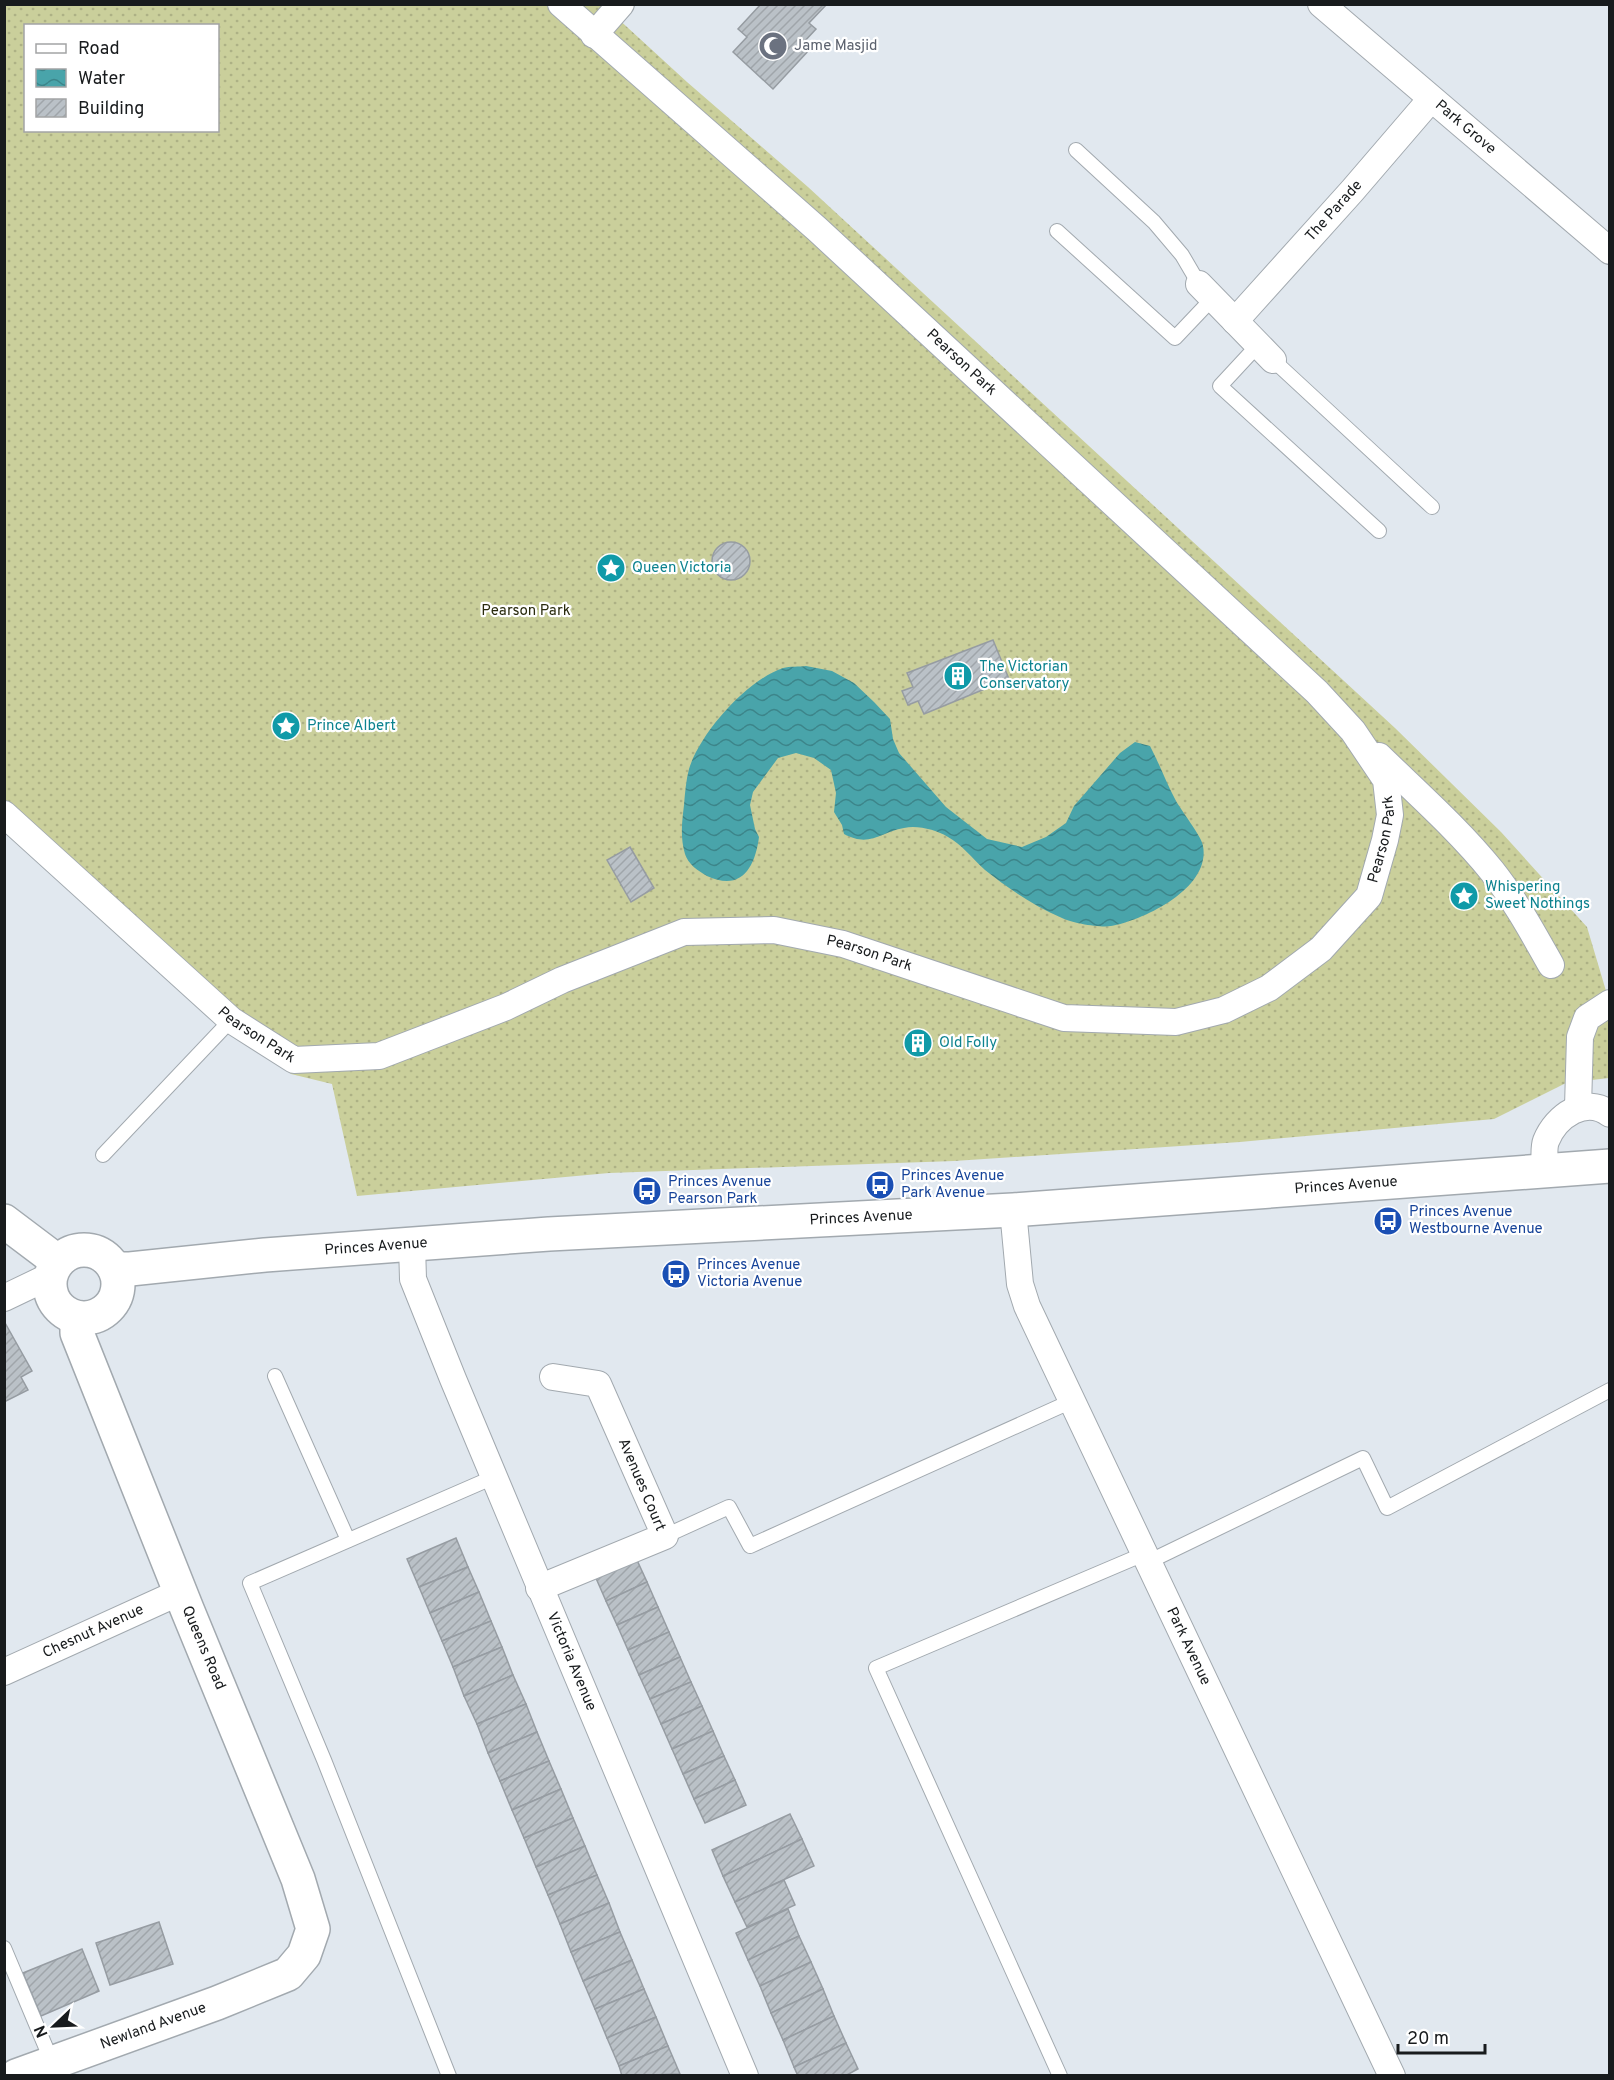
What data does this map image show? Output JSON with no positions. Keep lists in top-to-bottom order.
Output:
{
  "streets": {
    "street": [
      "Park Grove",
      "The Parade",
      "Pearson Park",
      "Princes Avenue",
      "Avenues Court",
      "Chesnut Avenue",
      "Park Avenue",
      "Queens Road",
      "Victoria Avenue",
      "Newland Avenue"
    ]
  },
  "crossings": [
    ["Park Grove", "The Parade"],
    ["Princes Avenue", "Park Avenue"],
    ["Princes Avenue", "Queens Road"],
    ["Princes Avenue", "Victoria Avenue"],
    ["Avenues Court", "Victoria Avenue"],
    ["Chesnut Avenue", "Queens Road"],
    ["Queens Road", "Newland Avenue"]
  ],
  "parks": ["Pearson Park"],
  "places": {
    "mosque": ["Jame Masjid"],
    "place": ["Queen Victoria", "Prince Albert", "Whispering Sweet Nothings"],
    "building": ["The Victorian Conservatory", "Old Folly"],
    "bus stop": [
      "Princes Avenue Park Avenue",
      "Princes Avenue Pearson Park",
      "Princes Avenue Westbourne Avenue",
      "Princes Avenue Victoria Avenue"
    ]
  },
  "legend": ["Road", "Water", "Building"],
  "scale_bar": "20 m",
  "north": "bottom left"
}
